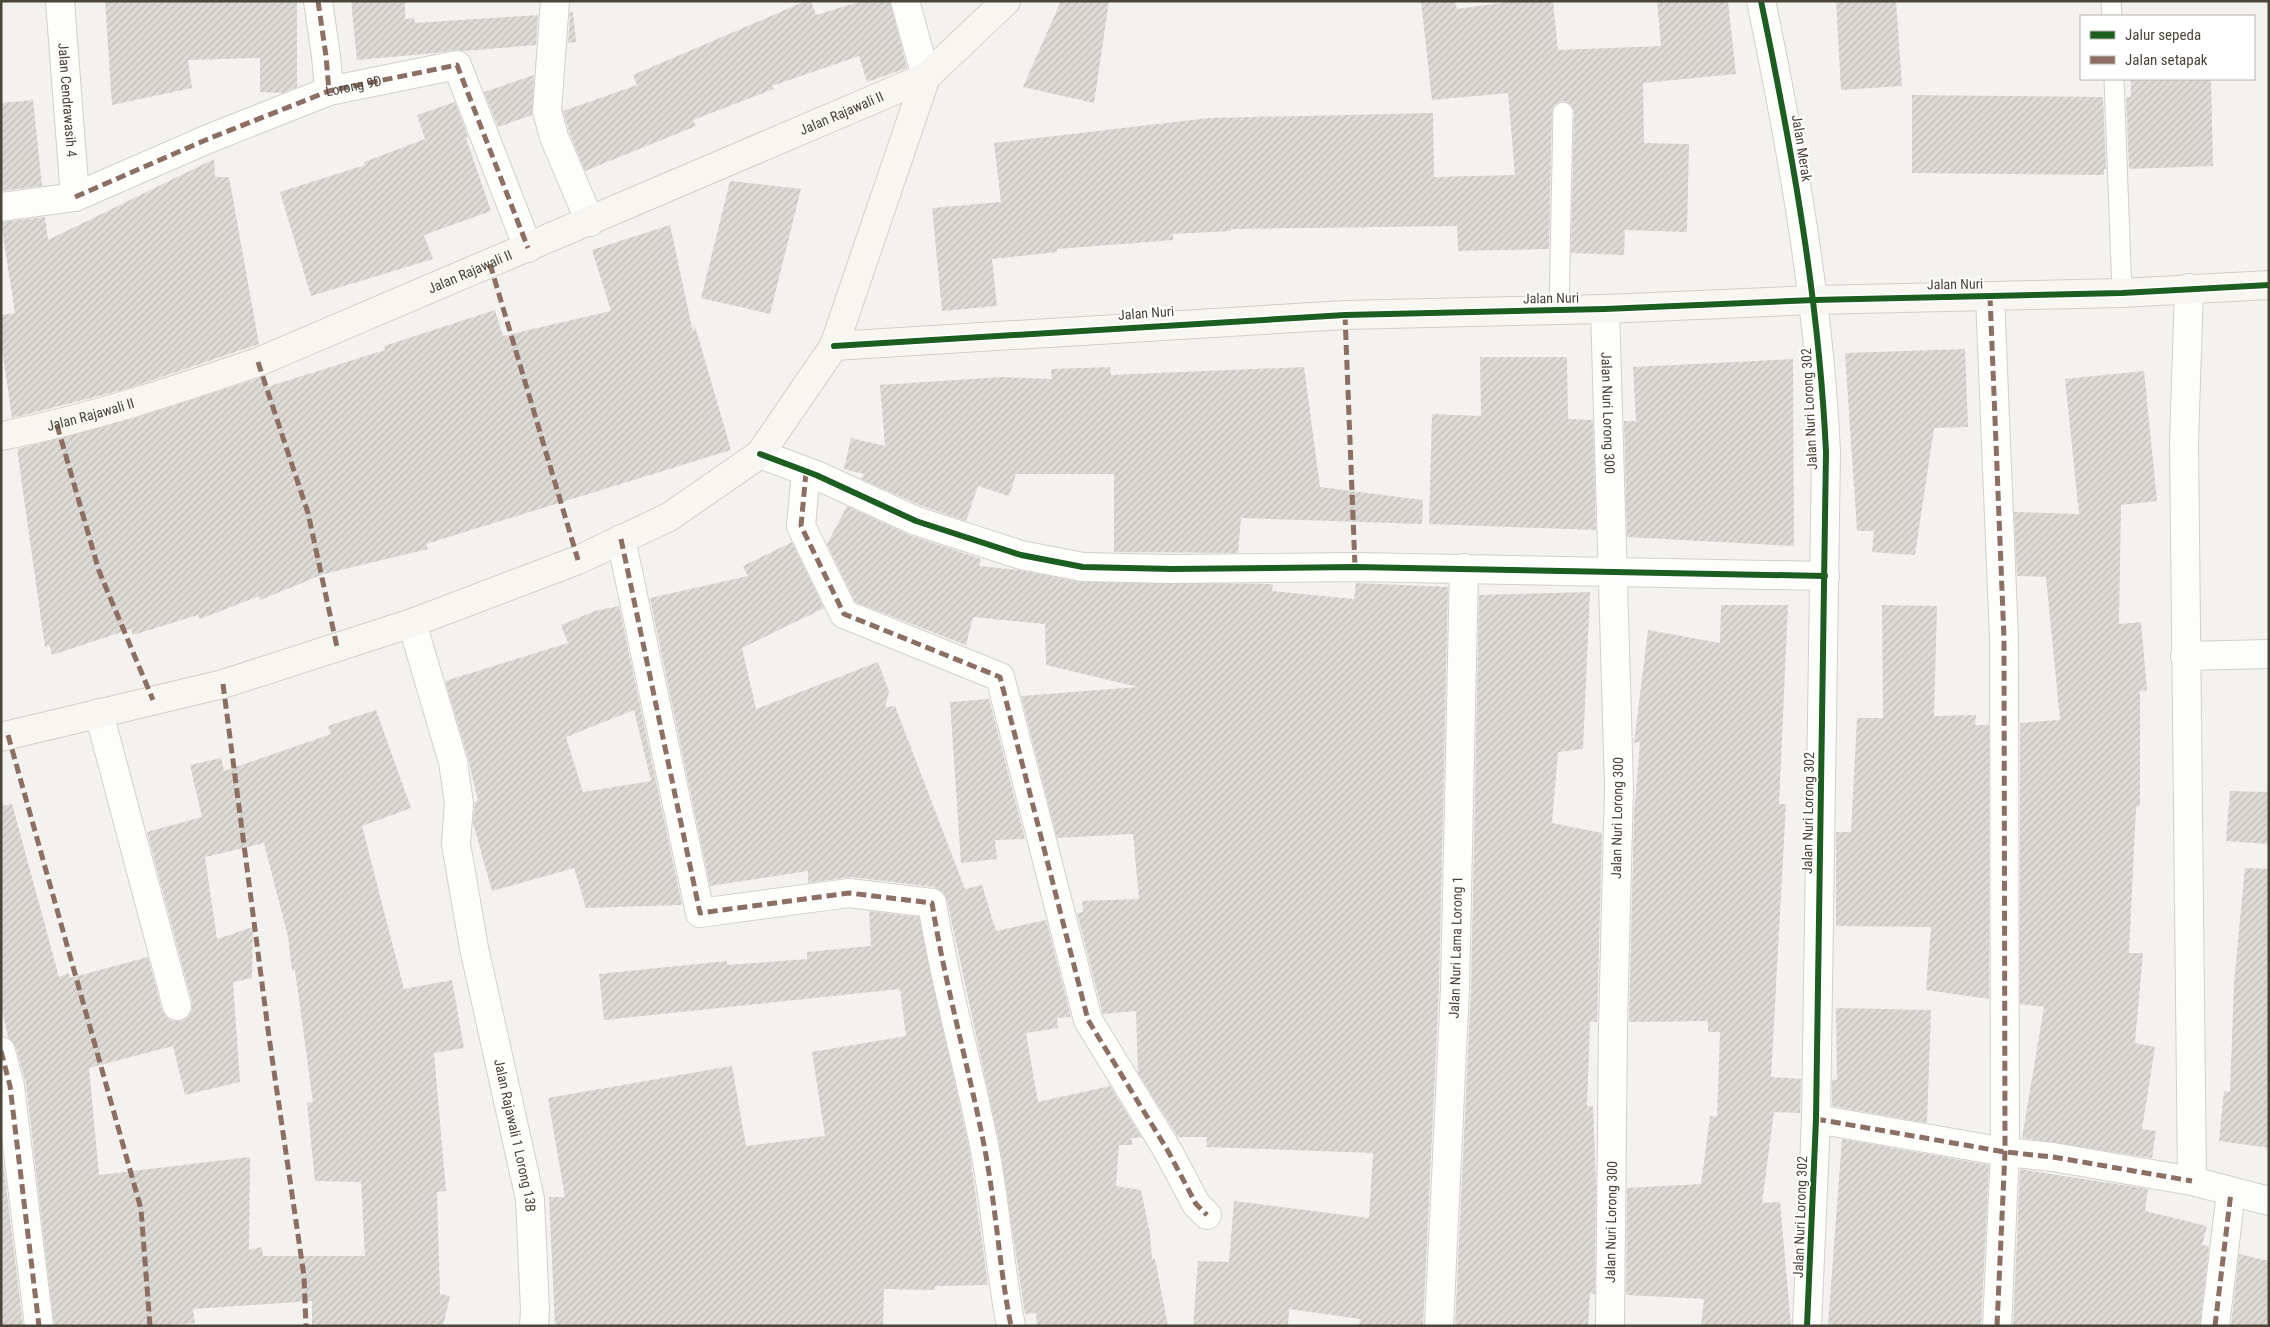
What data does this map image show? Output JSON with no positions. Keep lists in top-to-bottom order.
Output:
{
  "streets": {
    "main road": ["Jalan Rajawali II", "Jalan Nuri"],
    "street": [
      "Lorong 9D",
      "Jalan Cendrawasih 4",
      "Jalan Merak",
      "Jalan Nuri Lorong 302",
      "Jalan Nuri Lorong 300",
      "Jalan Nuri Lama Lorong 1",
      "Jalan Rajawali 1 Lorong 13B"
    ]
  },
  "crossings": [
    ["Lorong 9D", "Jalan Cendrawasih 4"],
    ["Lorong 9D", "Jalan Rajawali II"],
    ["Jalan Merak", "Jalan Nuri"],
    ["Jalan Merak", "Jalan Nuri Lorong 302"],
    ["Jalan Nuri", "Jalan Nuri Lorong 302"],
    ["Jalan Nuri", "Jalan Nuri Lorong 300"]
  ],
  "legend": ["Jalur sepeda", "Jalan setapak"]
}
